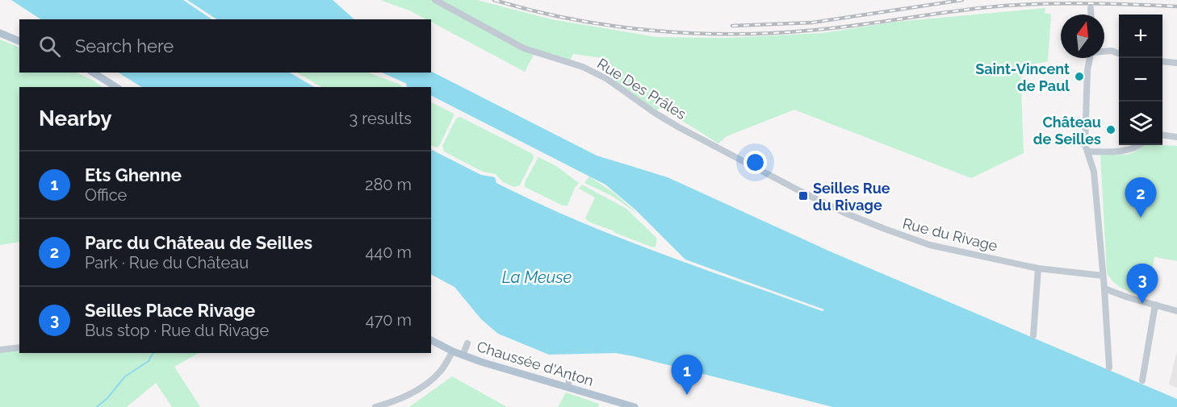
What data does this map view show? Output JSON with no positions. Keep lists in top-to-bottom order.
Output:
{
  "streets": {
    "main road": ["Chaussée d'Anton"],
    "street": ["Rue Des Prâles", "Rue du Rivage"]
  },
  "crossings": [
    ["Rue Des Prâles", "Rue du Rivage"]
  ],
  "water": ["La Meuse"],
  "places": {
    "other": ["Saint-Vincent de Paul", "Château de Seilles"],
    "transit": ["Seilles Rue du Rivage"]
  },
  "north": "top",
  "page": {
    "map_buttons": ["+", "−"],
    "search": "Search here",
    "heading": ["Nearby", "3 results"],
    "list": [
      {
        "mark": "1",
        "name": "Ets Ghenne",
        "note": "Office",
        "value": "280 m"
      },
      {
        "mark": "2",
        "name": "Parc du Château de Seilles",
        "note": "Park · Rue du Château",
        "value": "440 m"
      },
      {
        "mark": "3",
        "name": "Seilles Place Rivage",
        "note": "Bus stop · Rue du Rivage",
        "value": "470 m"
      }
    ],
    "pins": ["2", "3", "1"]
  }
}
